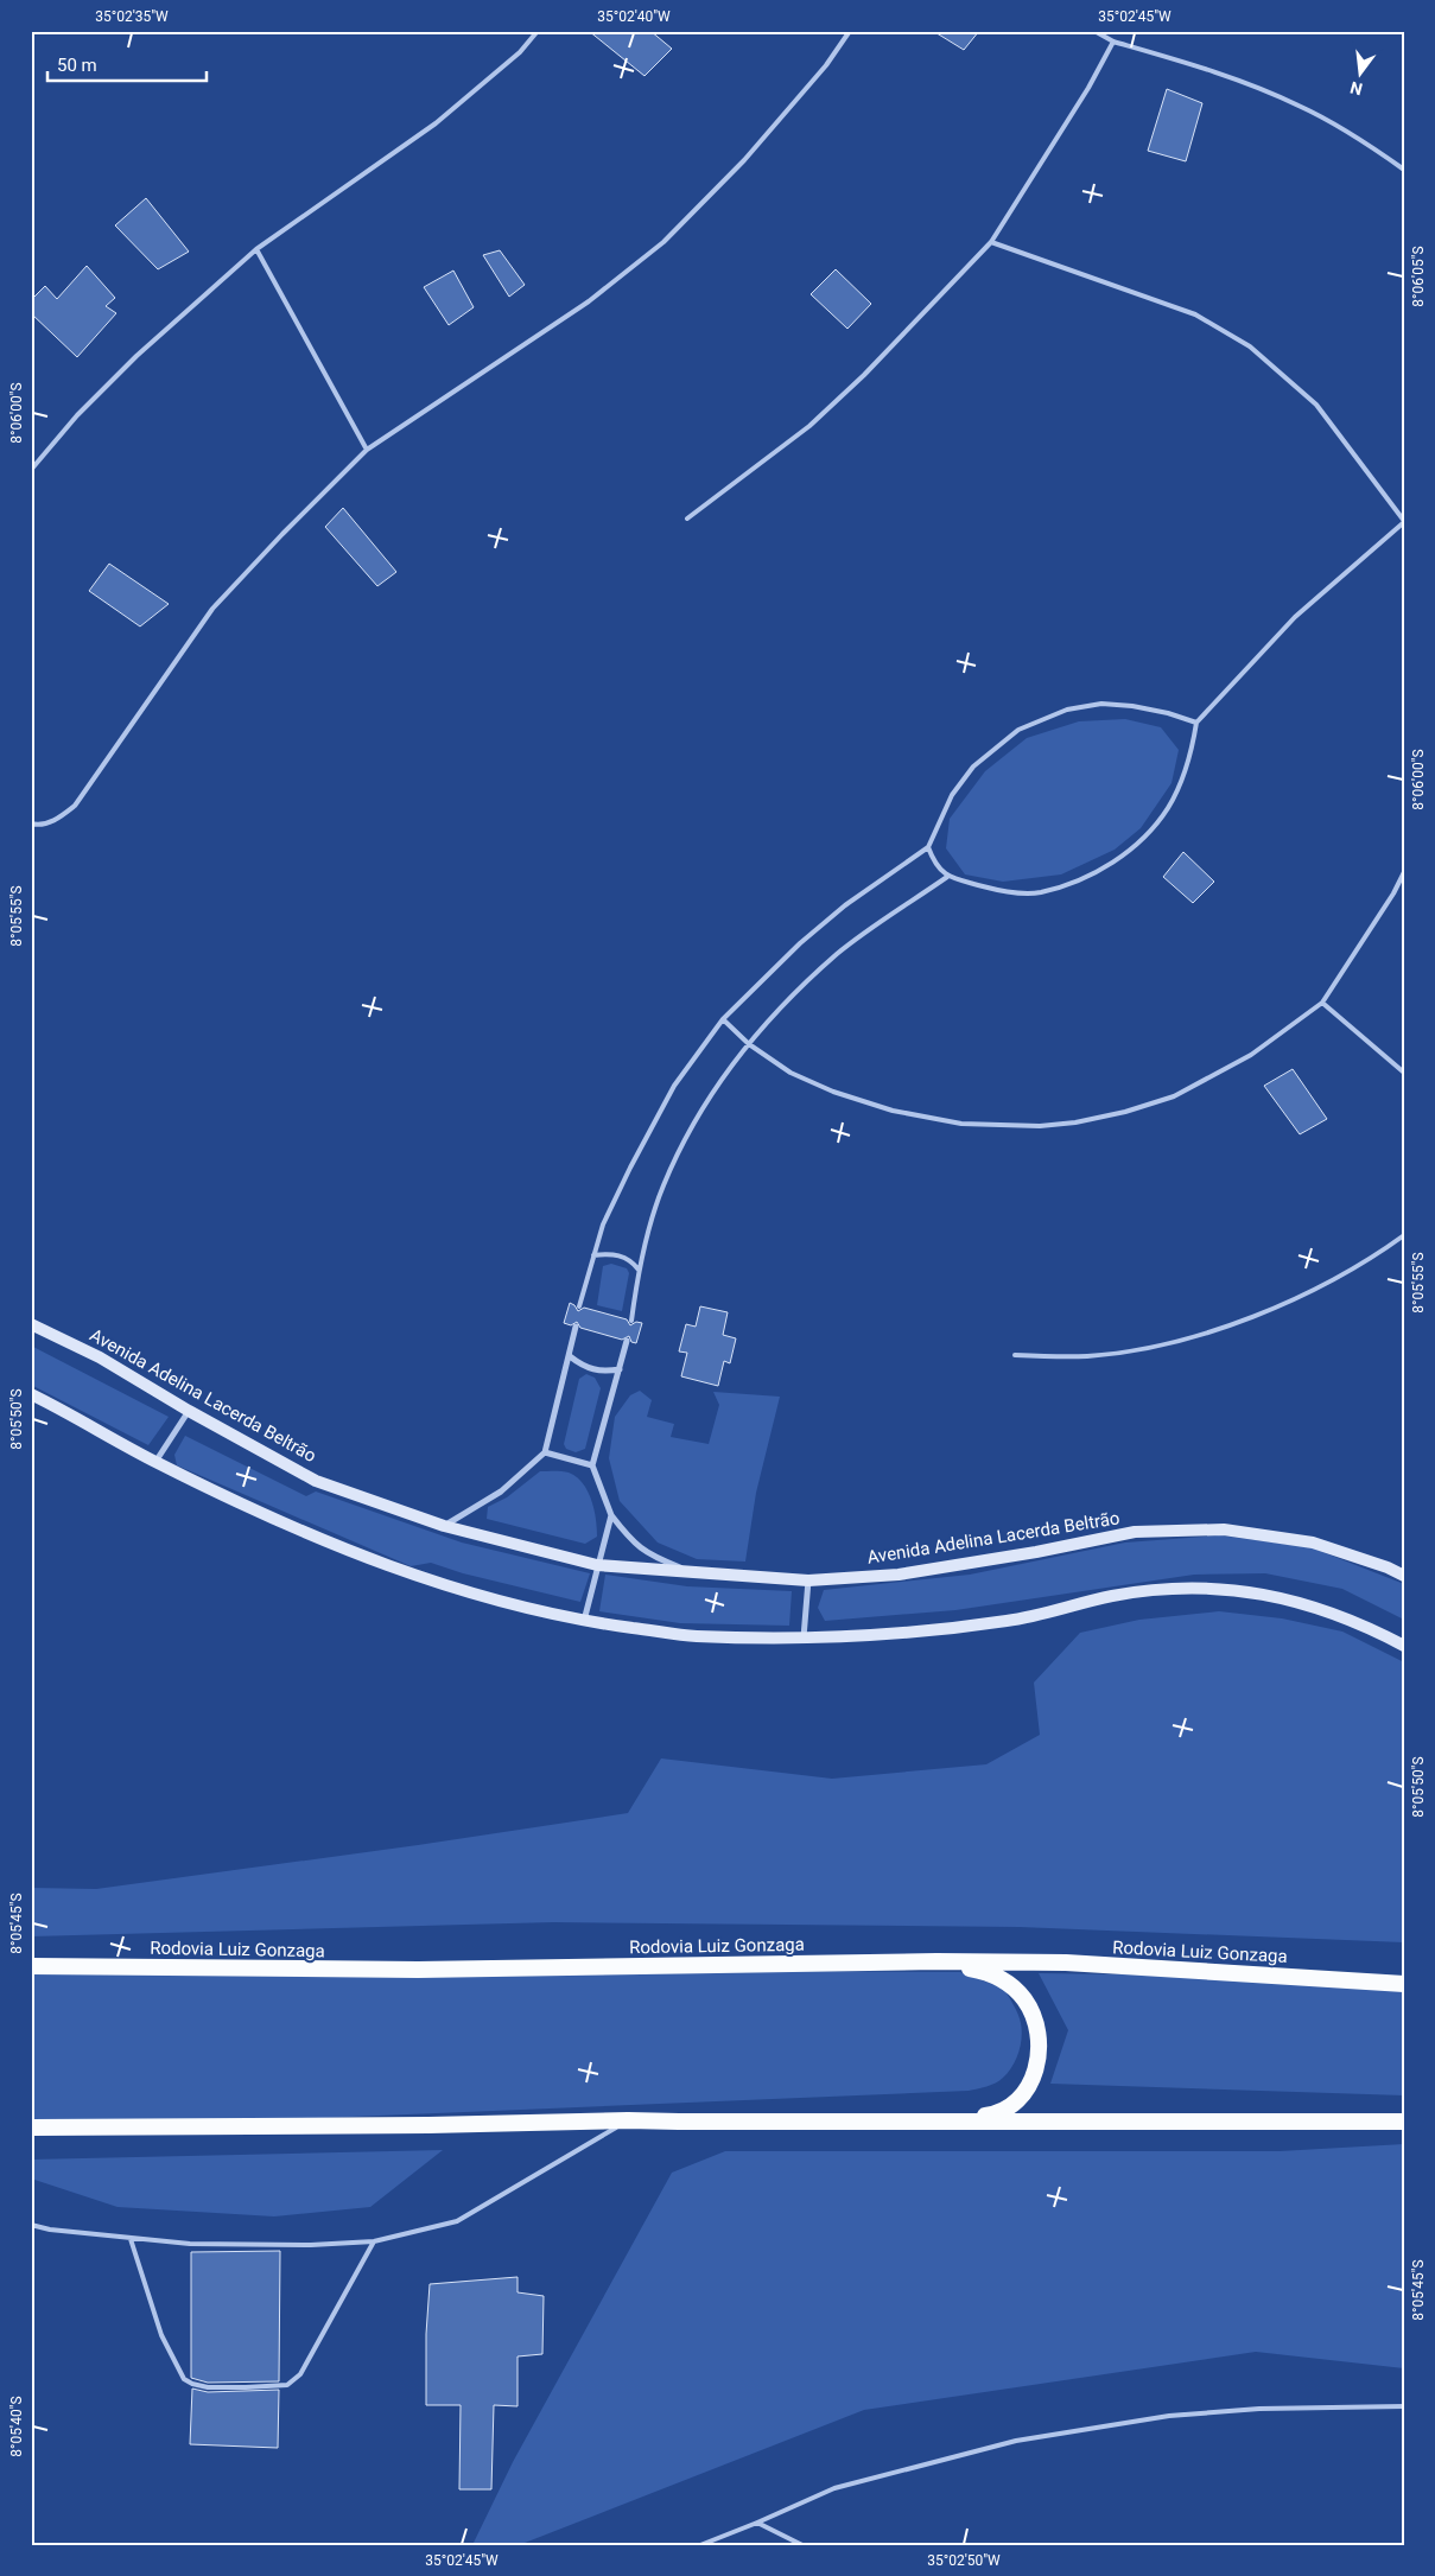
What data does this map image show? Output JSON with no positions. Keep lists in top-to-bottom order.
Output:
{
  "streets": {
    "highway": ["Rodovia Luiz Gonzaga"],
    "main road": ["Avenida Adelina Lacerda Beltrão"]
  },
  "scale_bar": "50 m",
  "north": "bottom",
  "coordinates": [
    "35°02'35\"W",
    "35°02'40\"W",
    "35°02'45\"W",
    "8°06'05\"S",
    "8°06'00\"S",
    "8°05'55\"S",
    "8°05'50\"S",
    "8°05'45\"S",
    "8°05'40\"S",
    "35°02'50\"W"
  ]
}
